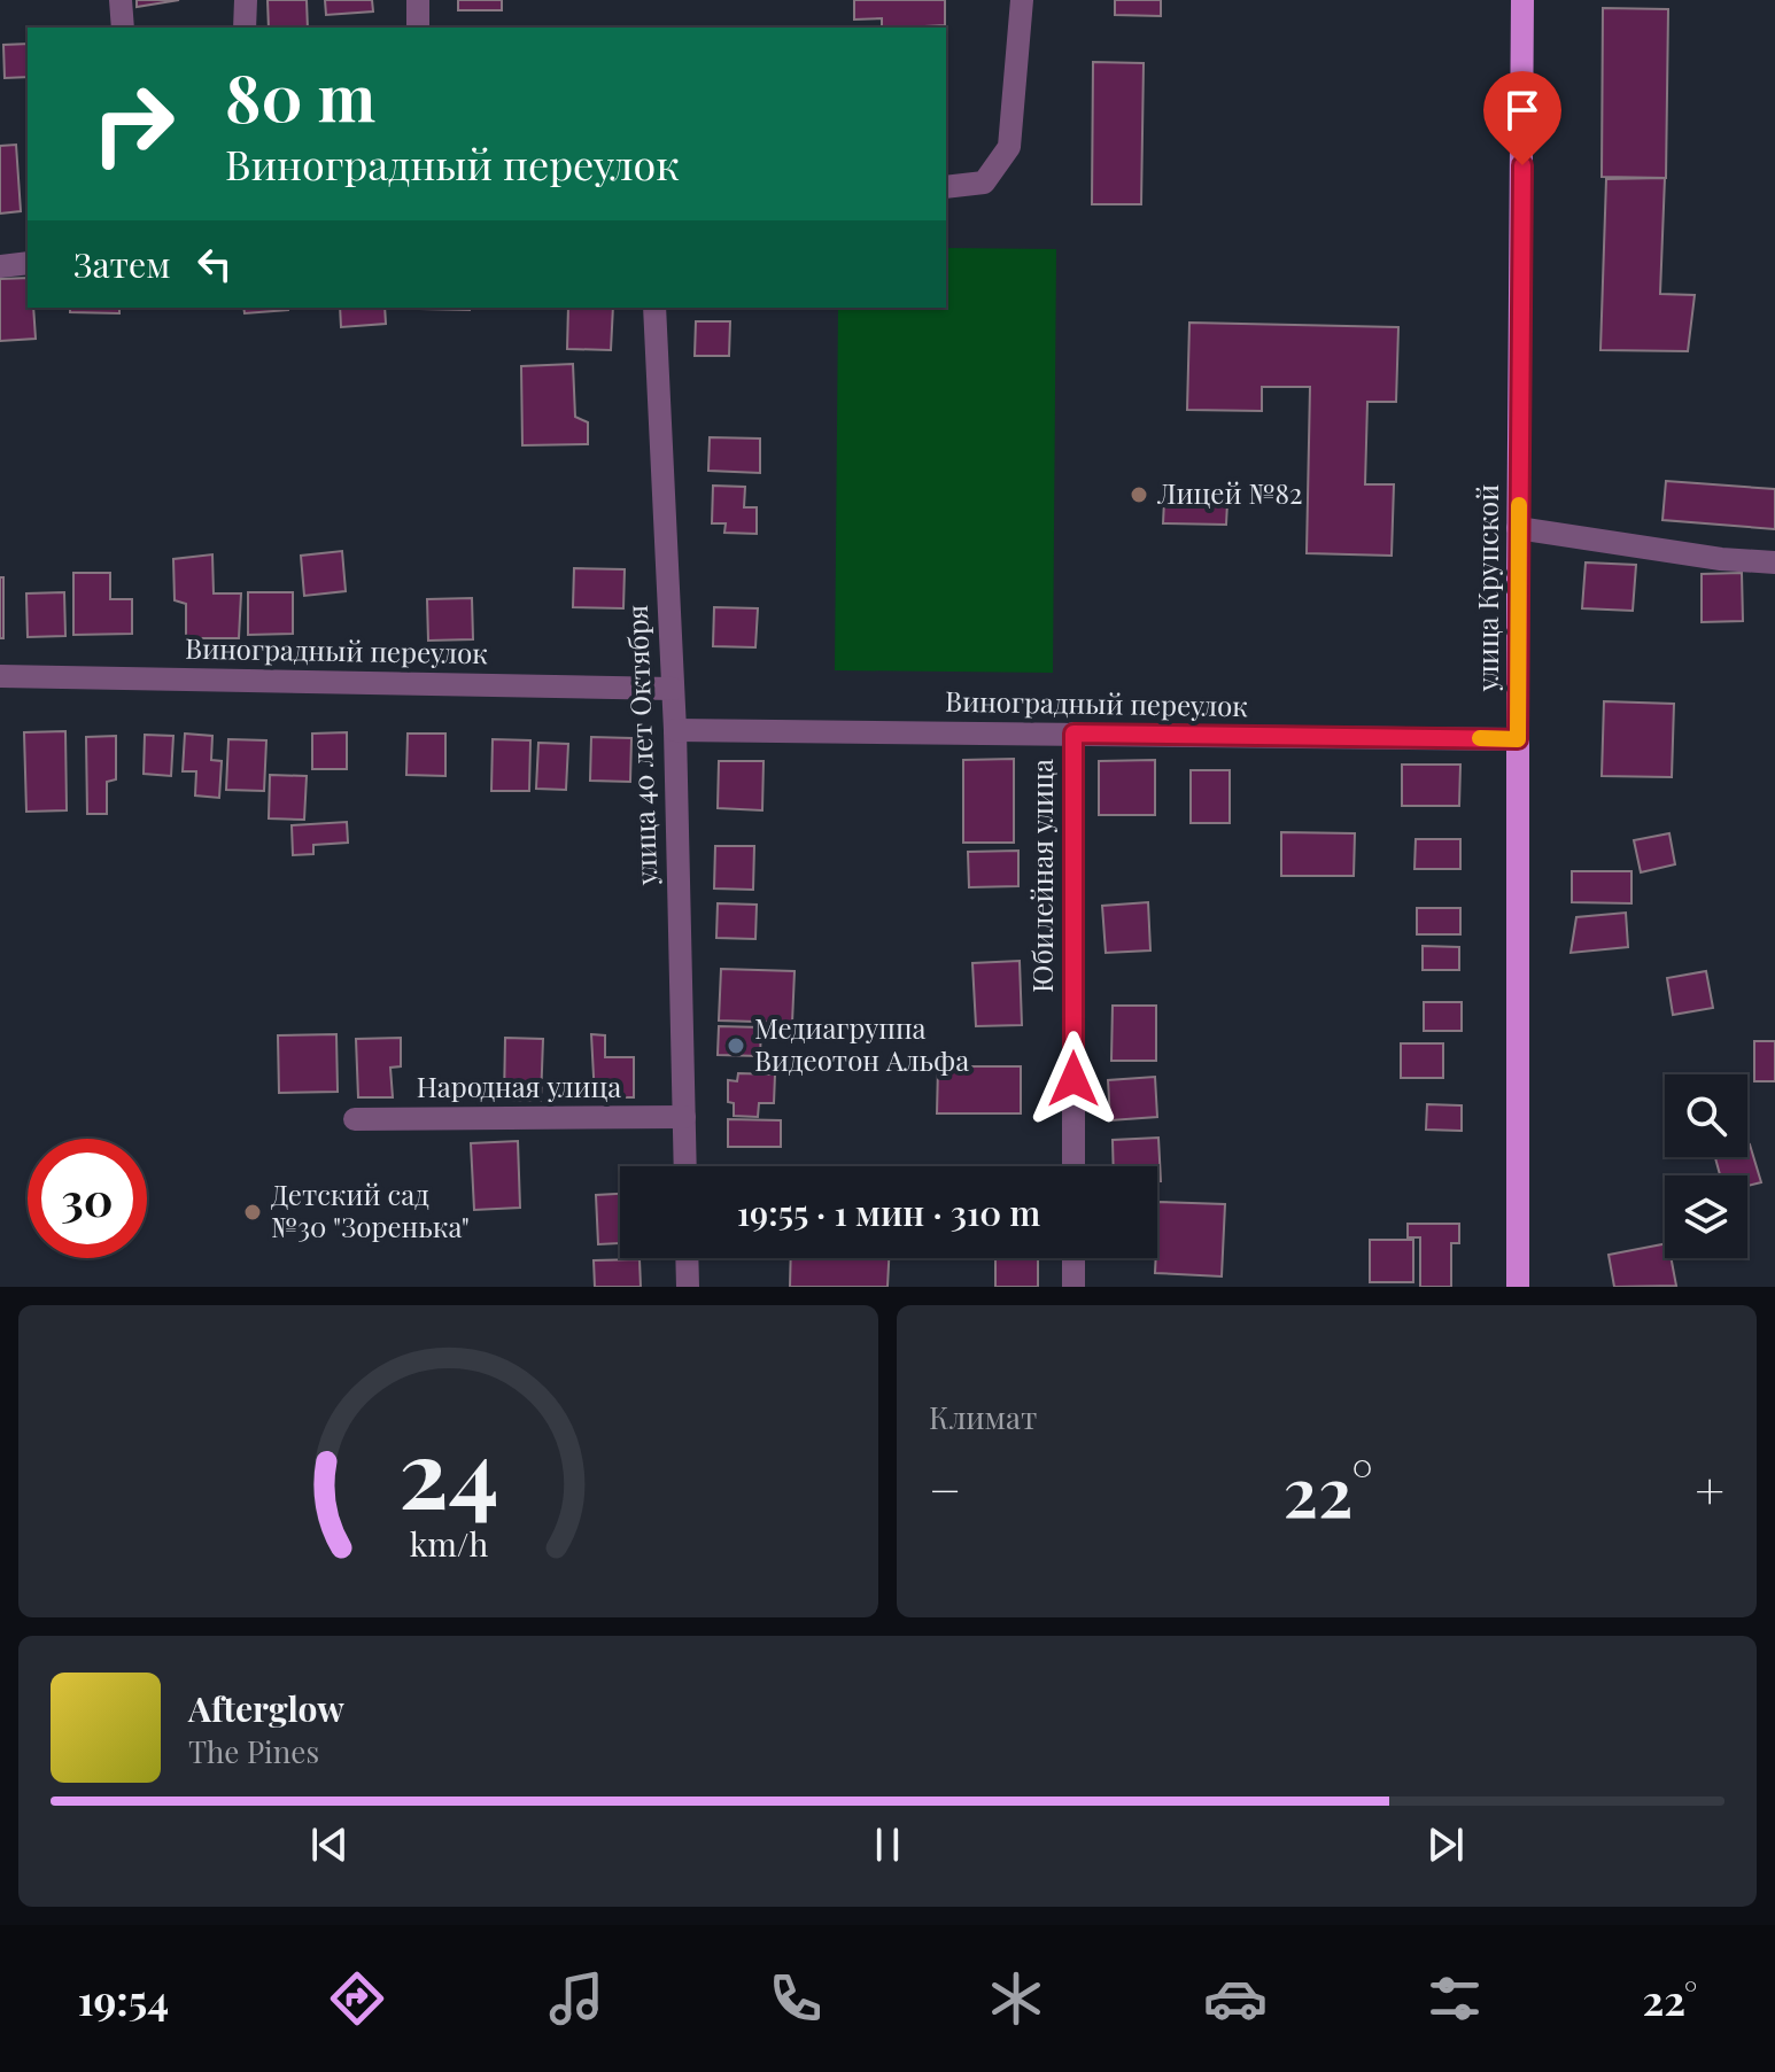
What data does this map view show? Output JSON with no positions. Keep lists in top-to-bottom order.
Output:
{
  "streets": {
    "main road": ["улица Крупской"],
    "street": [
      "Виноградный переулок",
      "улица 40 лет Октября",
      "Юбилейная улица",
      "Народная улица"
    ]
  },
  "crossings": [
    ["улица Крупской", "Виноградный переулок"],
    ["Виноградный переулок", "улица 40 лет Октября"],
    ["Виноградный переулок", "Юбилейная улица"],
    ["улица 40 лет Октября", "Народная улица"]
  ],
  "places": ["Лицей №82", "Медиагруппа Видеотон Альфа", "Детский сад №30 \"Зоренька\""],
  "page": {
    "turn": ["80 m", "Виноградный переулок"],
    "then": "Затем",
    "limit": "30",
    "trip": "19:55 · 1 мин · 310 m",
    "tile": "Климат",
    "heat": ["−", "22°", "+"],
    "song": ["Afterglow", "The Pines"],
    "tabs": ["19:54", "22°"],
    "gauge": ["24", "km/h"]
  }
}
